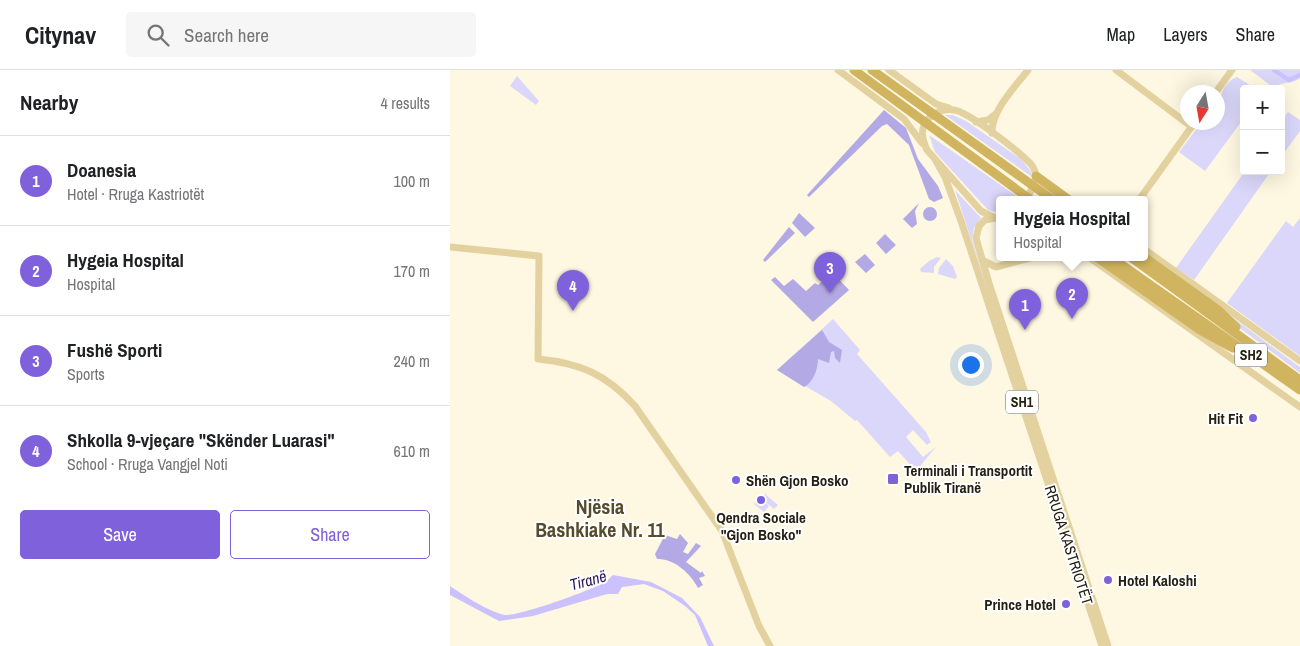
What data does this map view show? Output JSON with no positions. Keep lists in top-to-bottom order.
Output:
{
  "streets": {
    "highway": ["SH2"],
    "main road": ["SH1", "RRUGA KASTRIOTËT"]
  },
  "crossings": [
    ["SH1", "RRUGA KASTRIOTËT"]
  ],
  "districts": ["Njësia Bashkiake Nr. 11"],
  "water": ["Tiranë"],
  "places": {
    "other": [
      "Hit Fit",
      "Shën Gjon Bosko",
      "Qendra Sociale \"Gjon Bosko\"",
      "Hotel Kaloshi",
      "Prince Hotel"
    ],
    "transit": ["Terminali i Transportit Publik Tiranë"]
  },
  "north": "bottom",
  "page": {
    "header": "Citynav",
    "search": "Search here",
    "nav": ["Map", "Layers", "Share"],
    "heading": ["Nearby", "4 results"],
    "map_buttons": ["+", "−"],
    "list": [
      {
        "mark": "1",
        "name": "Doanesia",
        "note": "Hotel · Rruga Kastriotët",
        "value": "100 m"
      },
      {
        "mark": "2",
        "name": "Hygeia Hospital",
        "note": "Hospital",
        "value": "170 m"
      },
      {
        "mark": "3",
        "name": "Fushë Sporti",
        "note": "Sports",
        "value": "240 m"
      },
      {
        "mark": "4",
        "name": "Shkolla 9-vjeçare \"Skënder Luarasi\"",
        "note": "School · Rruga Vangjel Noti",
        "value": "610 m"
      }
    ],
    "popup": ["Hygeia Hospital", "Hospital"],
    "pins": [
      "3",
      "4",
      "2",
      "1"
    ],
    "buttons": ["Save", "Share"]
  }
}
